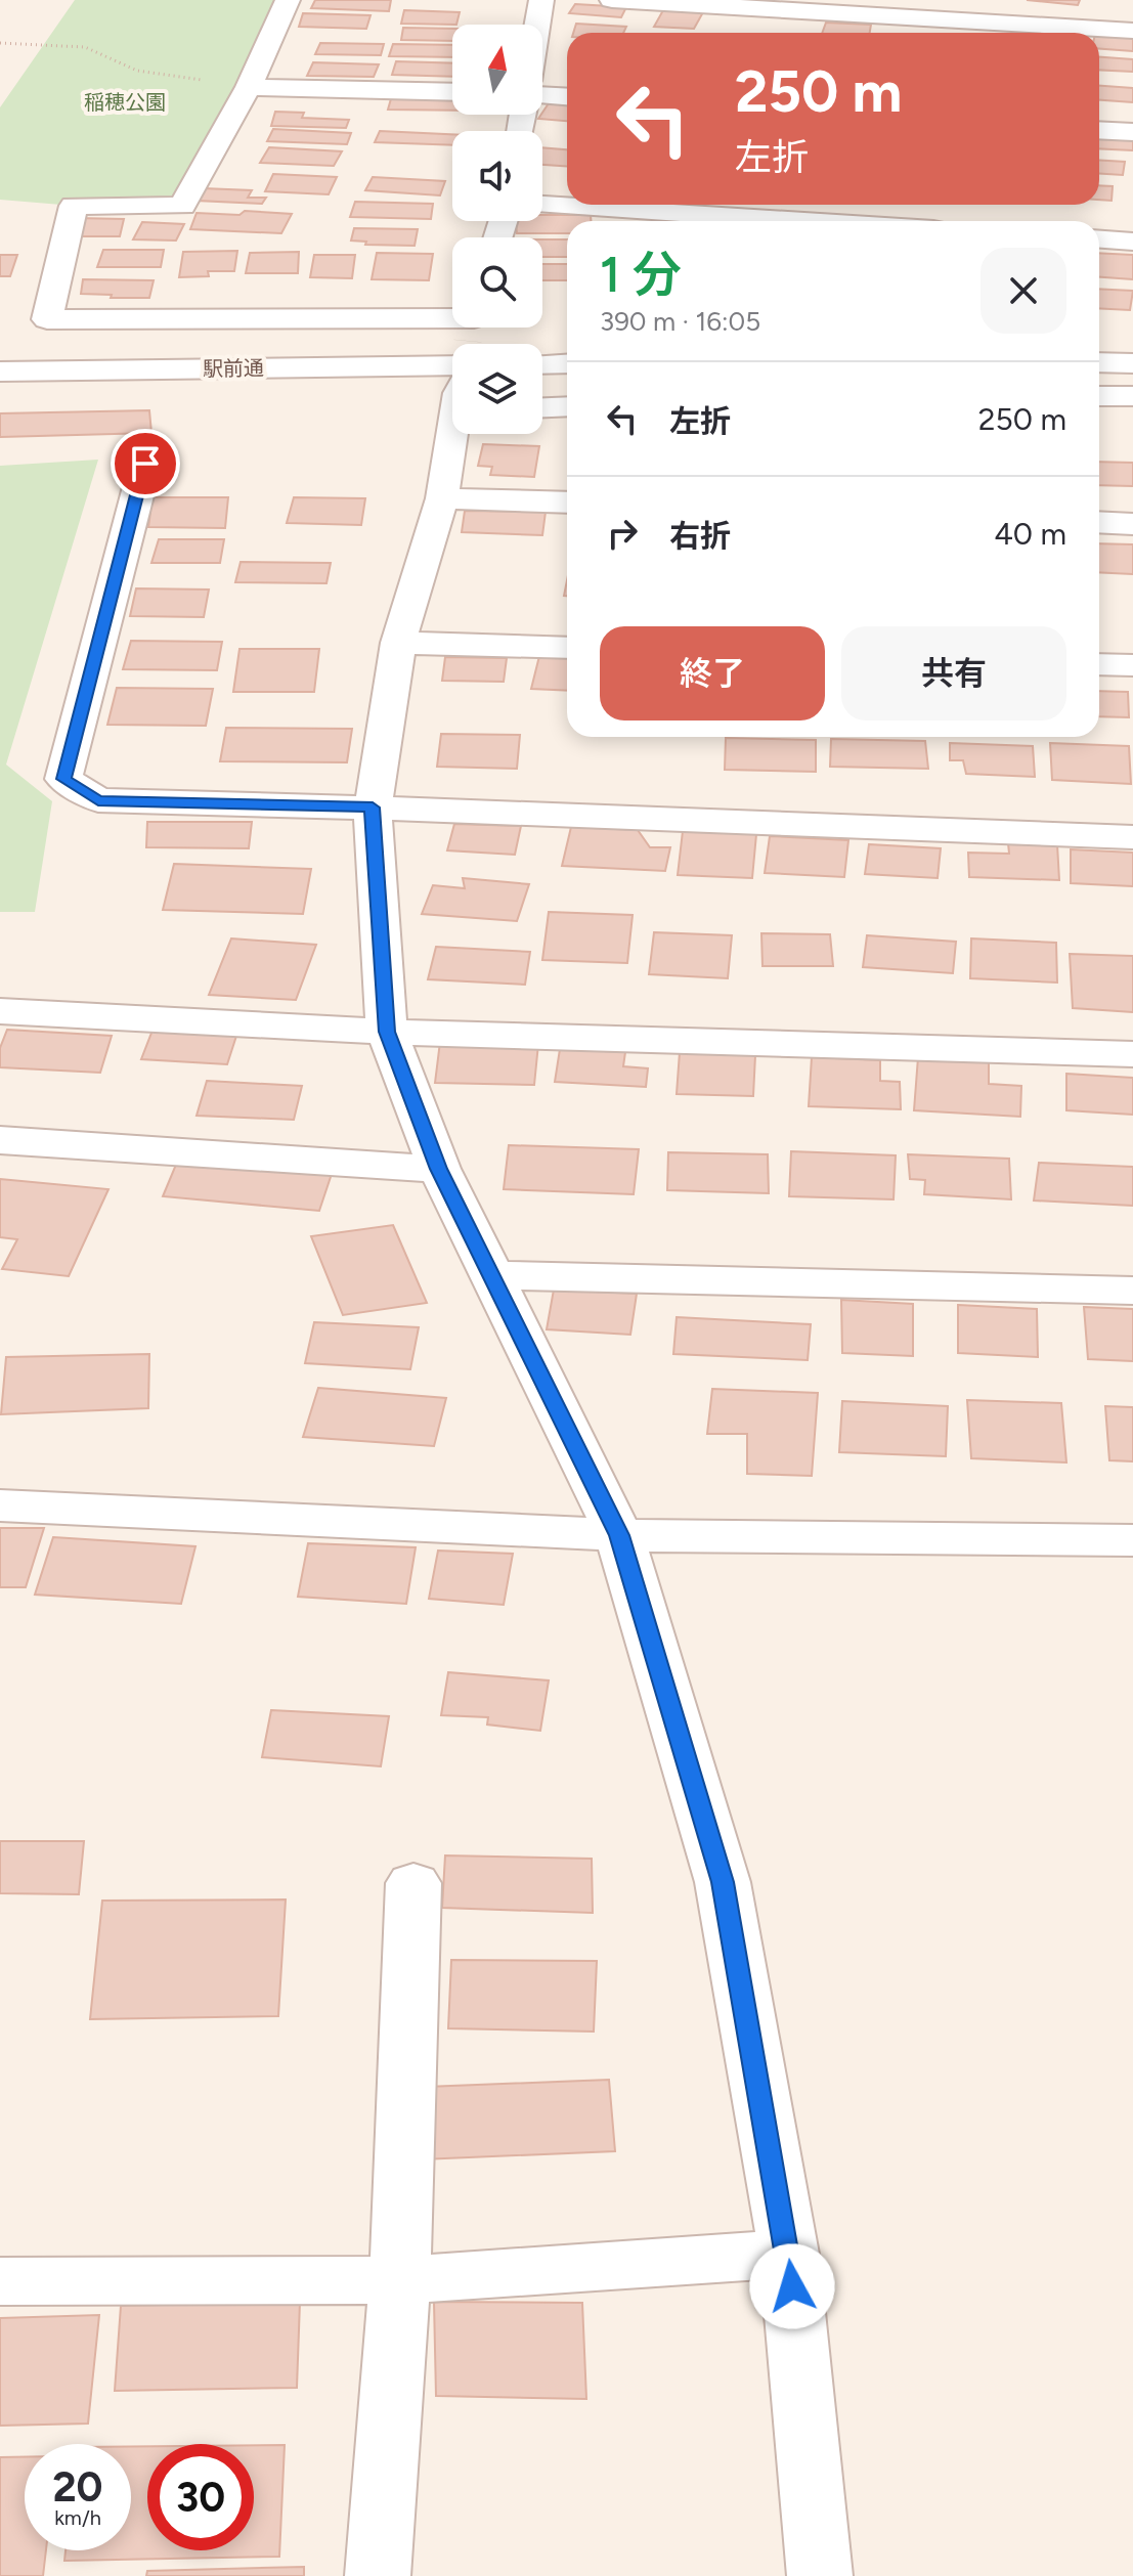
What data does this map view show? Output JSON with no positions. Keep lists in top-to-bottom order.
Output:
{
  "streets": {
    "street": ["駅前通"]
  },
  "parks": ["稲穂公園"],
  "north": "top",
  "page": {
    "turn": ["250 m", "左折"],
    "heading": ["1 分", "390 m · 16:05"],
    "list": [
      {
        "name": "左折",
        "value": "250 m"
      },
      {
        "name": "右折",
        "value": "40 m"
      }
    ],
    "buttons": ["終了", "共有"],
    "speed": "20 km/h",
    "limit": "30"
  }
}
